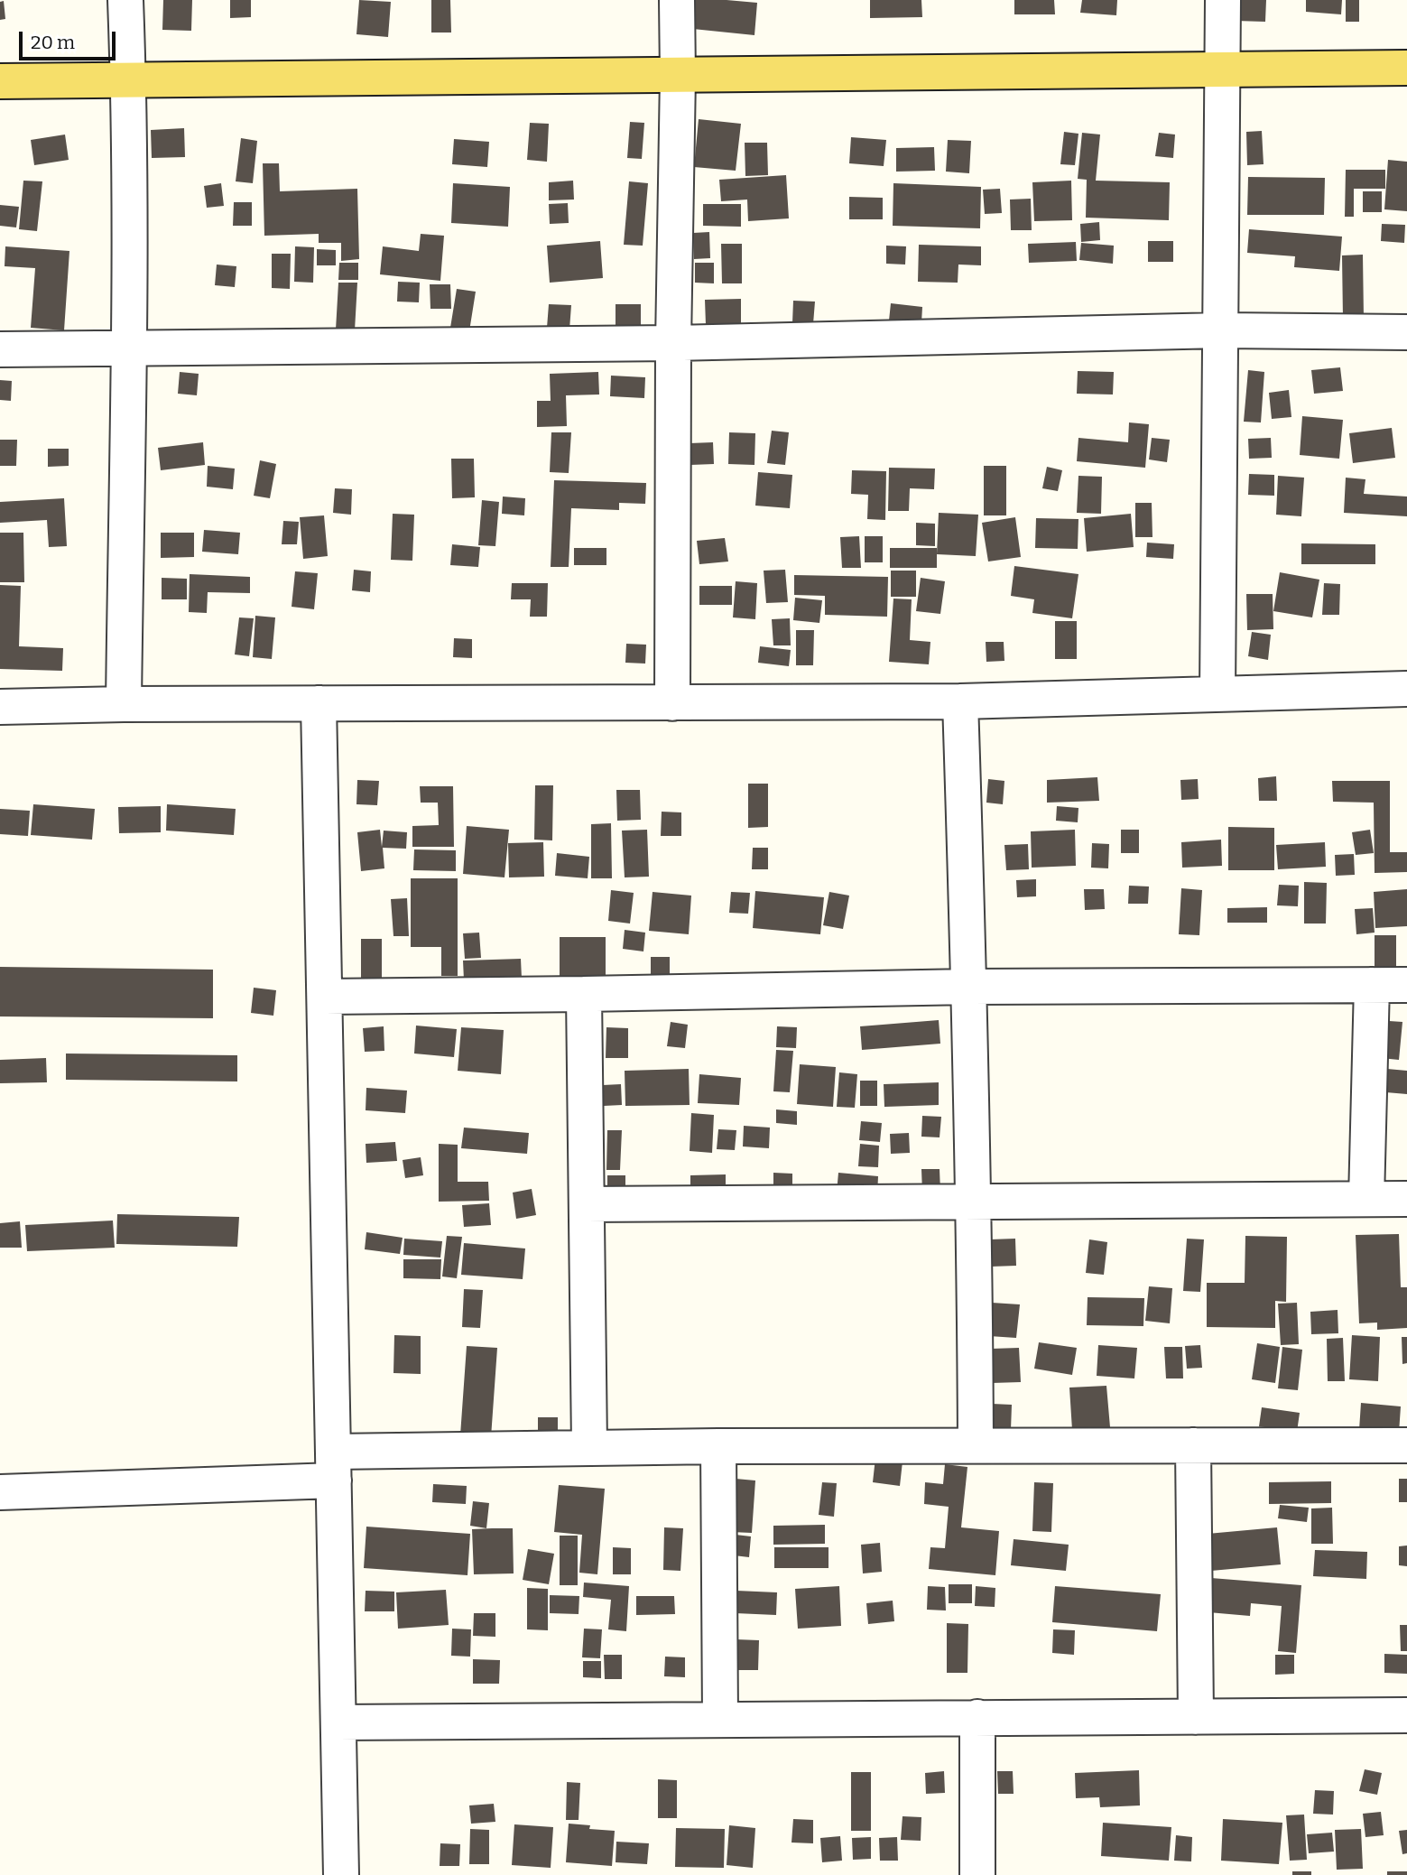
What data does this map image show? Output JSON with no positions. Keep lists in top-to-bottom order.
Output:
{
  "scale_bar": "20 m"
}
